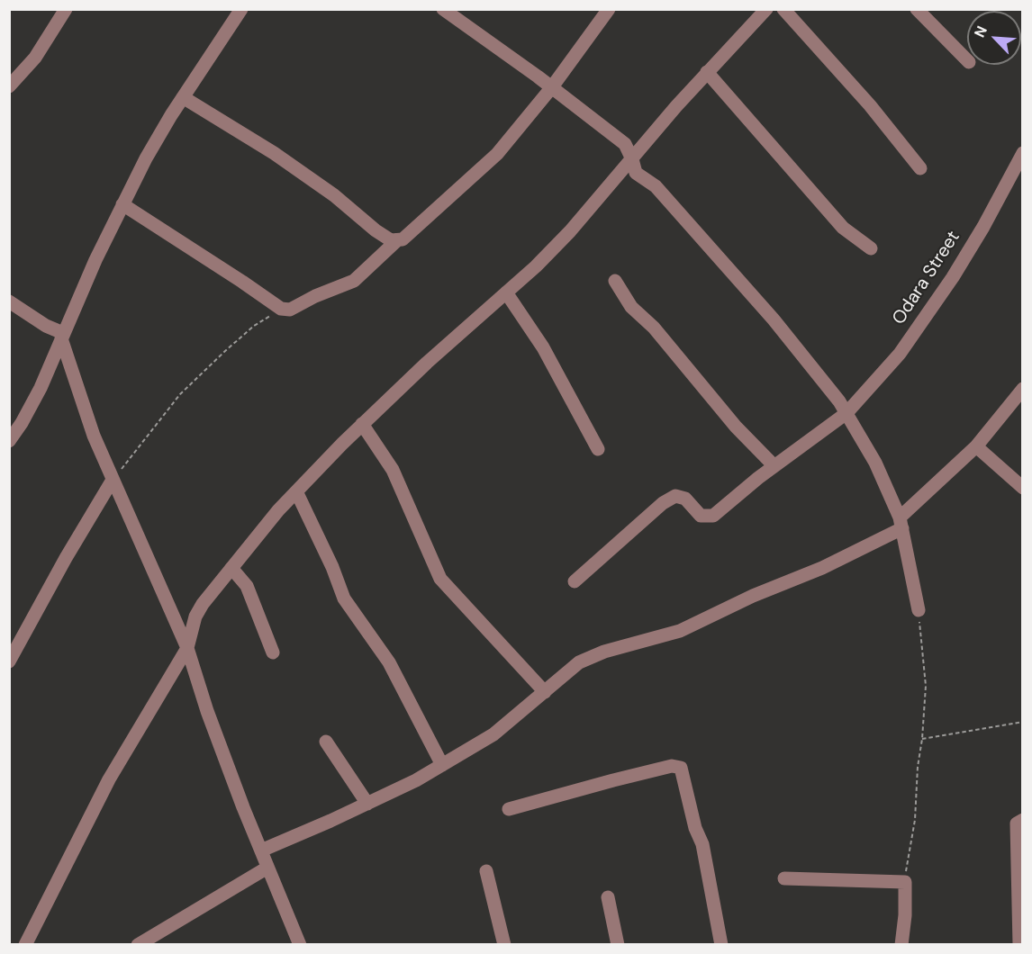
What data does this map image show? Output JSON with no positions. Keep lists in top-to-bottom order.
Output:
{
  "streets": {
    "street": ["Odara Street"]
  },
  "north": "top left"
}
